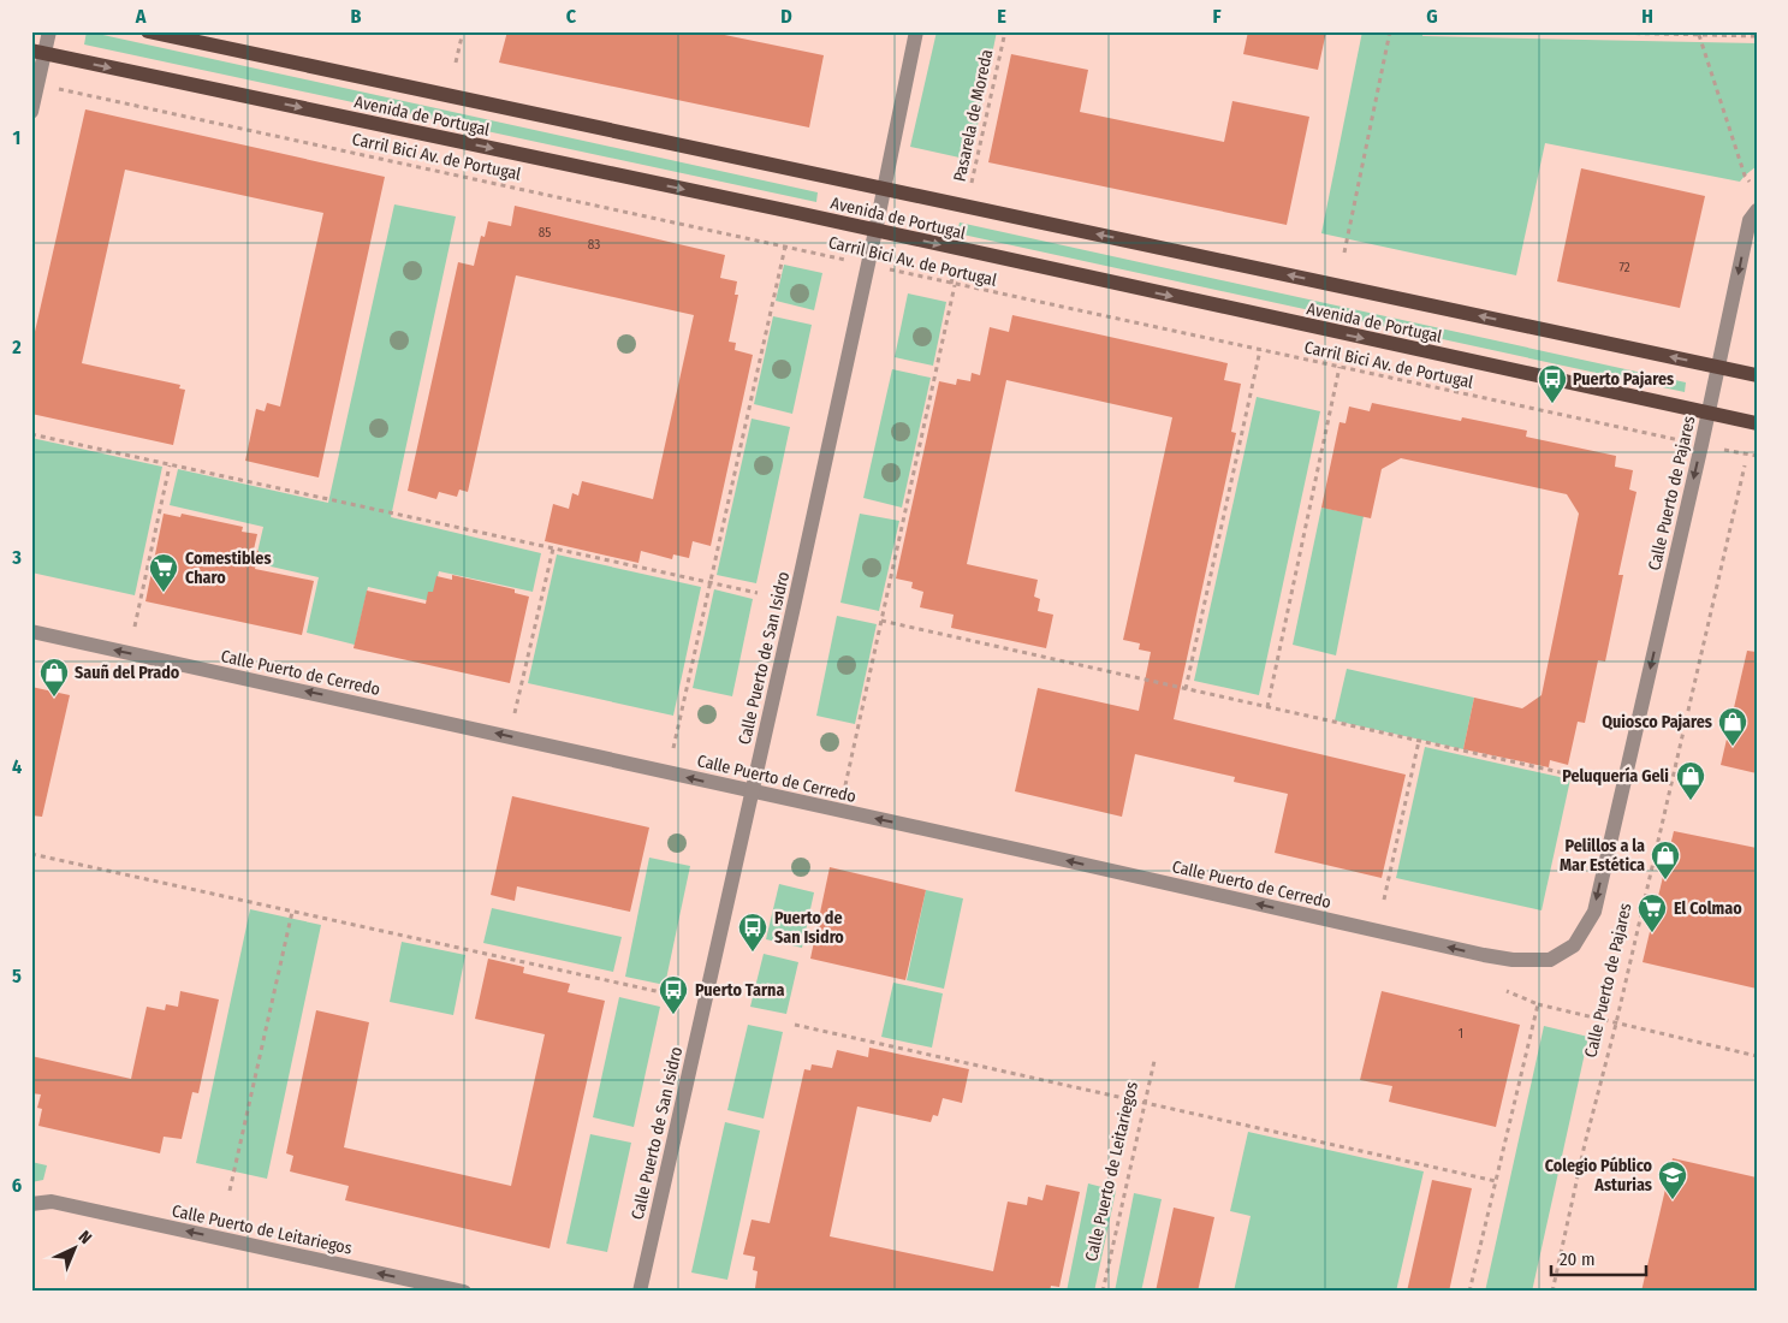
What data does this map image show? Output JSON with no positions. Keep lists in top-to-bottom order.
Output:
{
  "streets": {
    "main road": ["Avenida de Portugal"],
    "street": [
      "Calle Puerto de Pajares",
      "Calle Puerto de San Isidro",
      "Calle Puerto de Cerredo",
      "Calle Puerto de Leitariegos"
    ],
    "path": ["Pasarela de Moreda", "Carril Bici Av. de Portugal"]
  },
  "crossings": [
    ["Avenida de Portugal", "Pasarela de Moreda"],
    ["Avenida de Portugal", "Calle Puerto de Pajares"],
    ["Avenida de Portugal", "Calle Puerto de San Isidro"],
    ["Carril Bici Av. de Portugal", "Calle Puerto de Pajares"],
    ["Carril Bici Av. de Portugal", "Calle Puerto de San Isidro"],
    ["Calle Puerto de Pajares", "Calle Puerto de Cerredo"],
    ["Calle Puerto de San Isidro", "Calle Puerto de Cerredo"]
  ],
  "one_way": ["Calle Puerto de Pajares", "Calle Puerto de Cerredo", "Calle Puerto de Leitariegos"],
  "places": {
    "bus stop": ["Puerto Pajares", "Puerto de San Isidro", "Puerto Tarna"],
    "supermarket": ["Comestibles Charo", "El Colmao"],
    "shop": [
      "Sauñ del Prado",
      "Quiosco Pajares",
      "Peluquería Geli",
      "Pelillos a la Mar Estética"
    ],
    "school or university": ["Colegio Público Asturias"]
  },
  "house_numbers": [
    "85",
    "83",
    "72",
    "1"
  ],
  "scale_bar": "20 m",
  "north": "top right",
  "grid": {
    "columns": [
      "A",
      "B",
      "C",
      "D",
      "E",
      "F",
      "G",
      "H"
    ],
    "rows": [
      "1",
      "2",
      "3",
      "4",
      "5",
      "6"
    ]
  }
}
